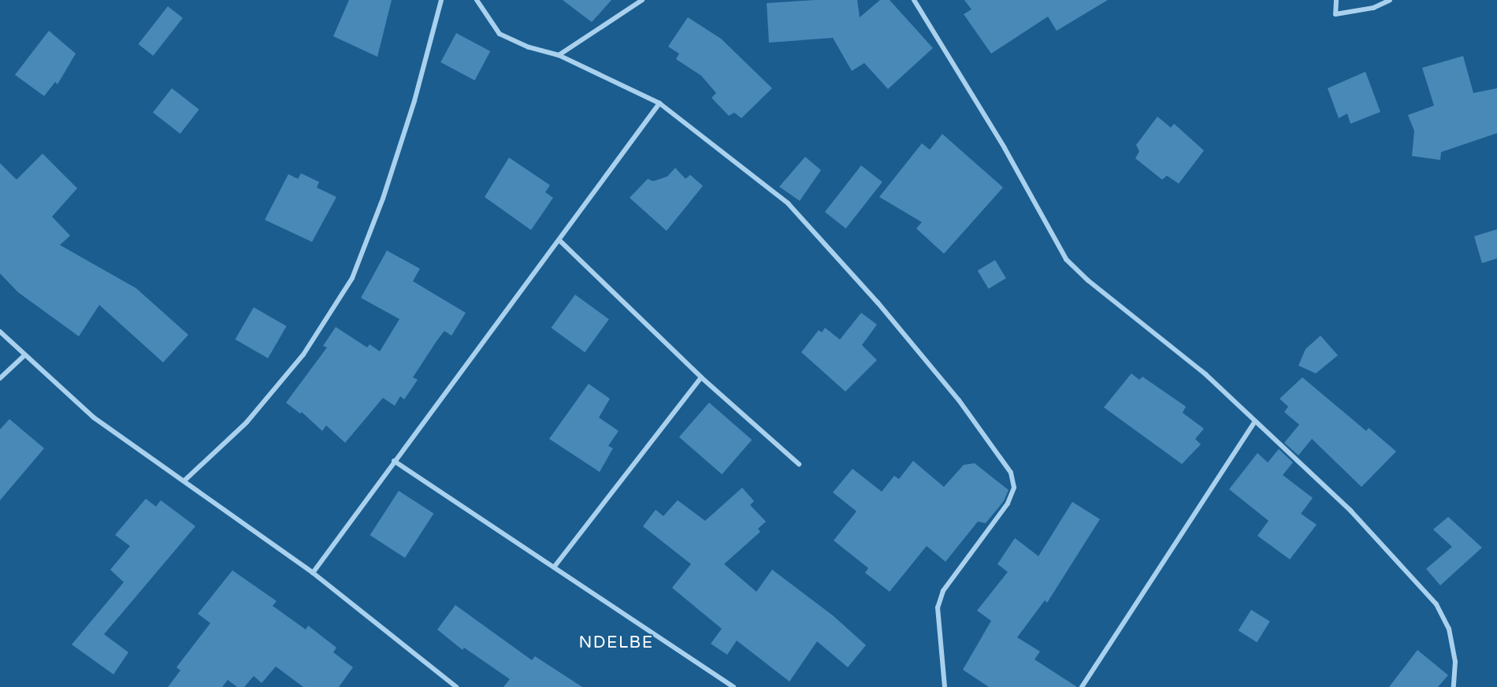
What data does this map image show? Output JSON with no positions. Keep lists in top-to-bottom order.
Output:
{
  "districts": ["NDELBE"]
}
